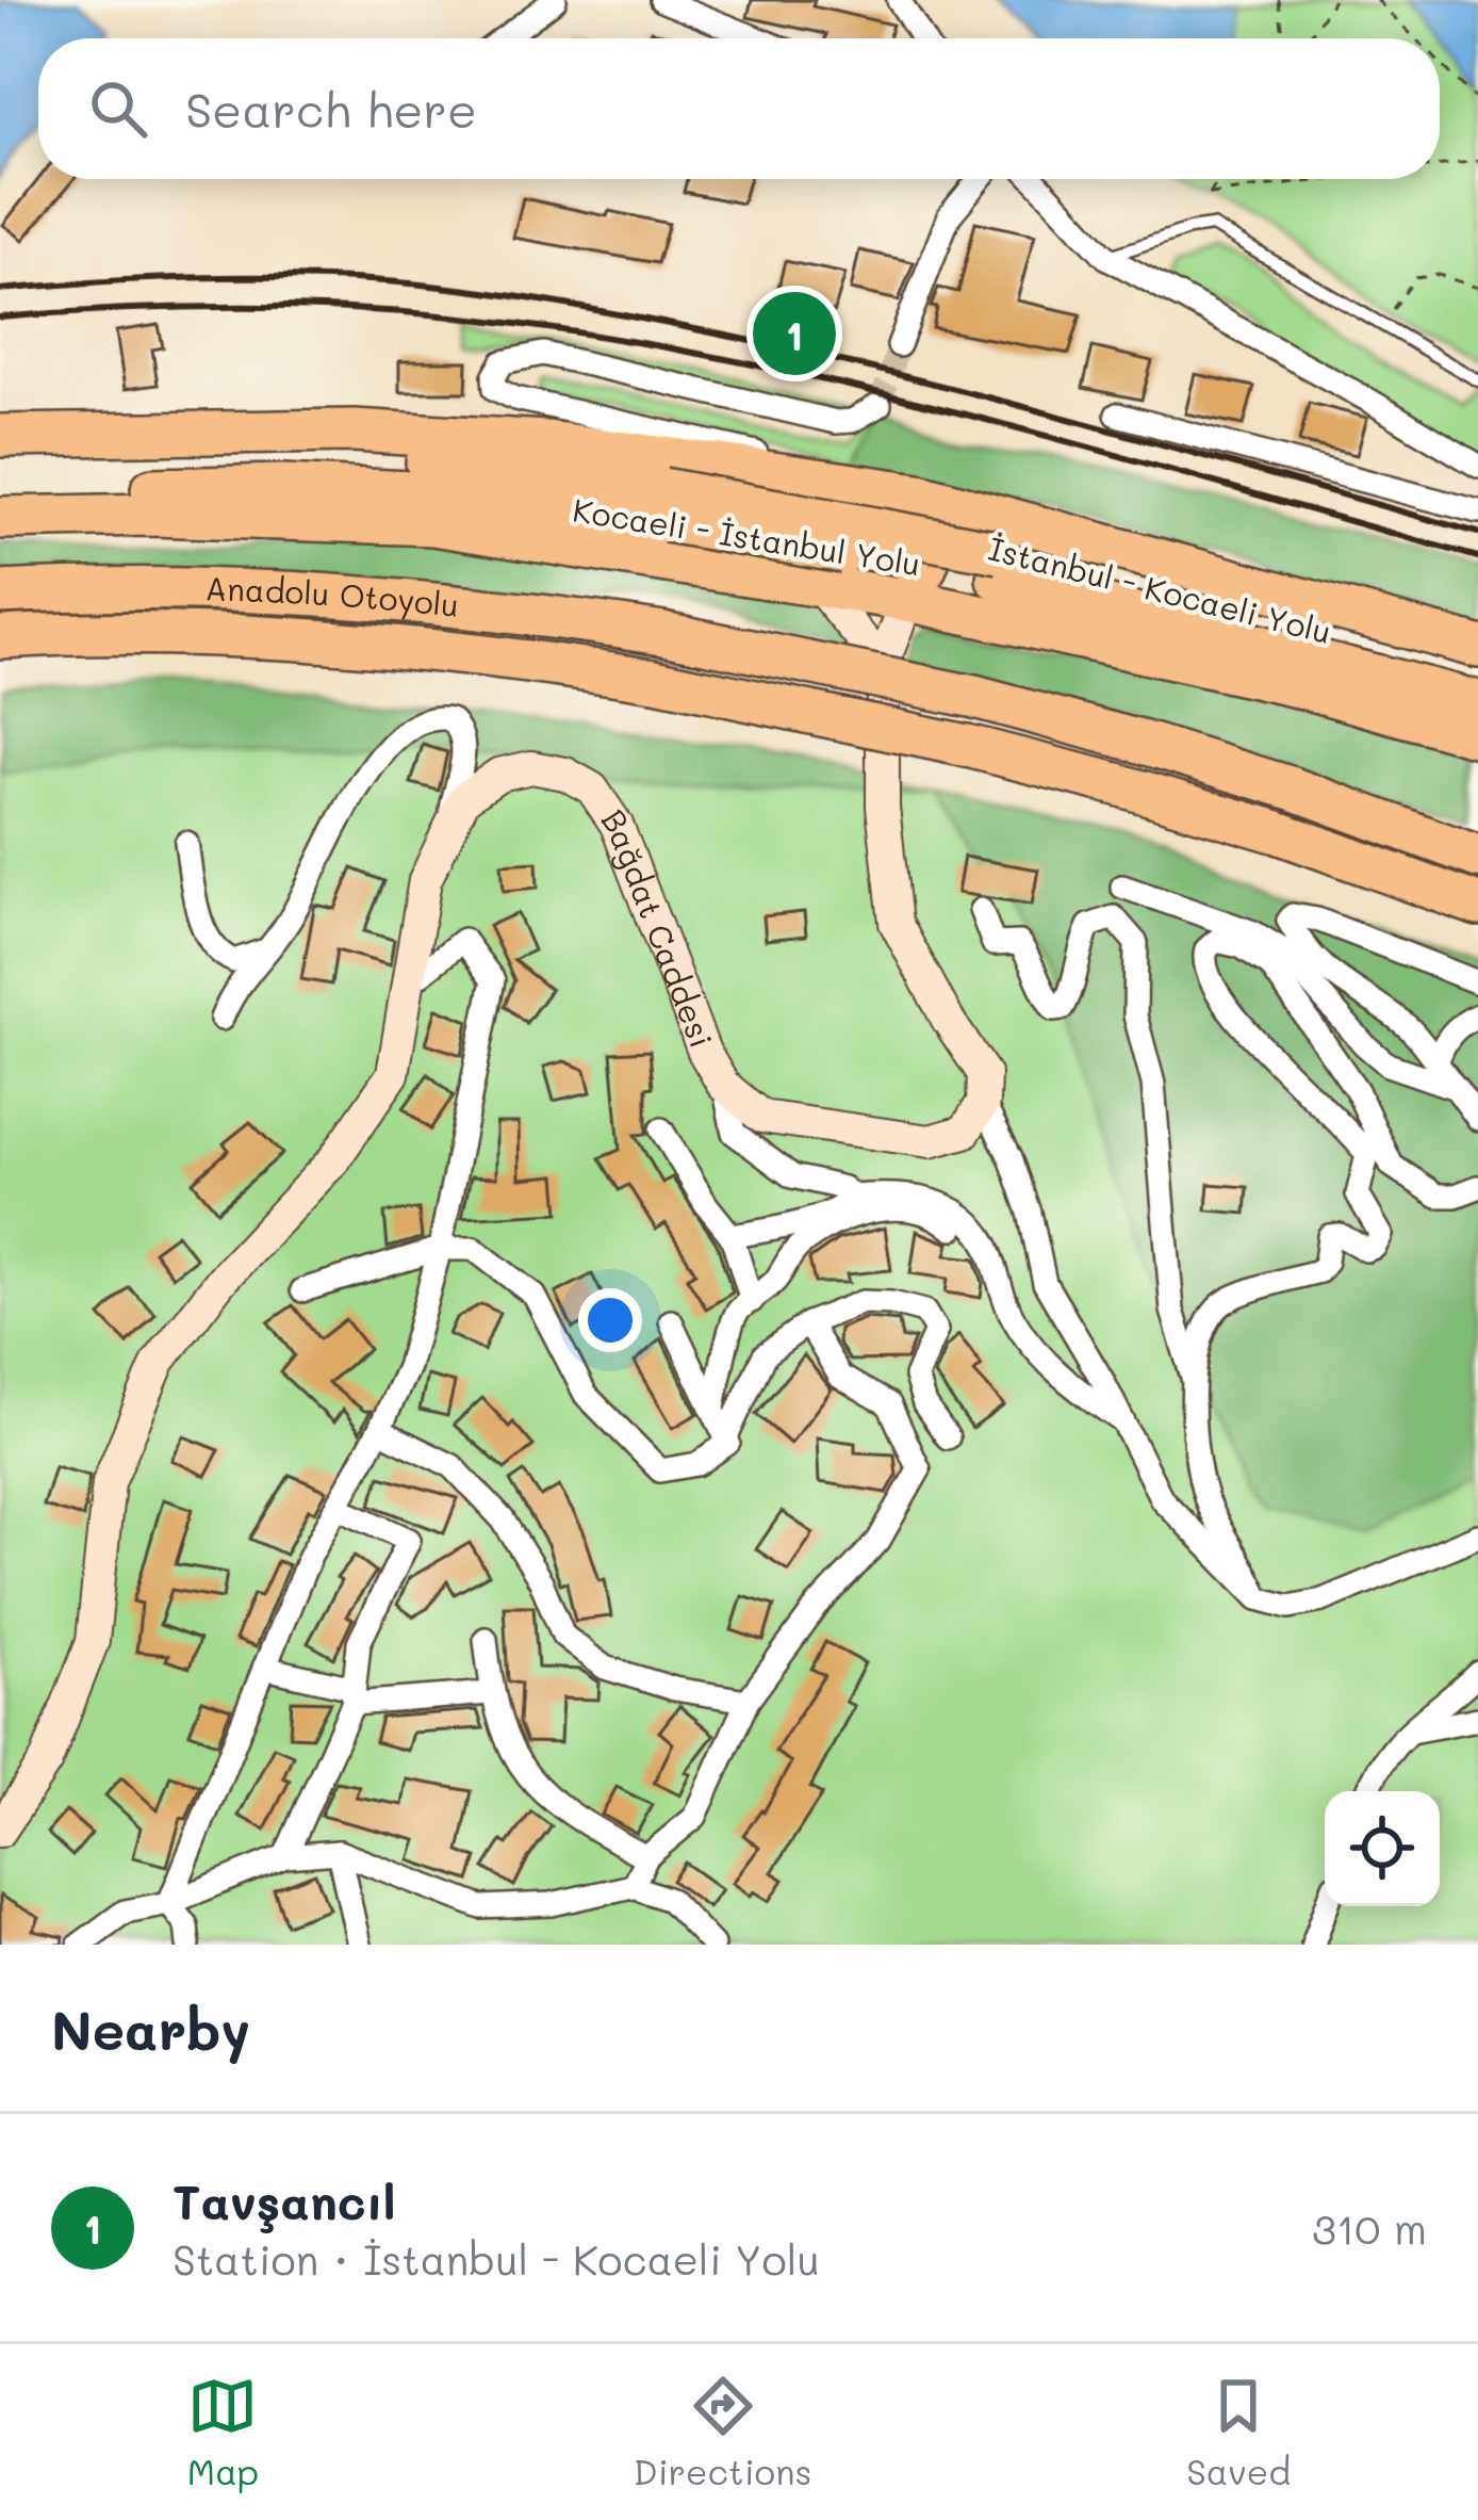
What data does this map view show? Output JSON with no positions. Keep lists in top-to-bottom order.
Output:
{
  "streets": {
    "highway": ["Kocaeli - İstanbul Yolu", "İstanbul - Kocaeli Yolu", "Anadolu Otoyolu"],
    "main road": ["Bağdat Caddesi"]
  },
  "crossings": [
    ["Kocaeli - İstanbul Yolu", "İstanbul - Kocaeli Yolu"]
  ],
  "page": {
    "search": "Search here",
    "pins": "1",
    "heading": "Nearby",
    "list": [
      {
        "mark": "1",
        "name": "Tavşancıl",
        "note": "Station · İstanbul - Kocaeli Yolu",
        "value": "310 m"
      }
    ],
    "nav": ["Map", "Directions", "Saved"]
  }
}
